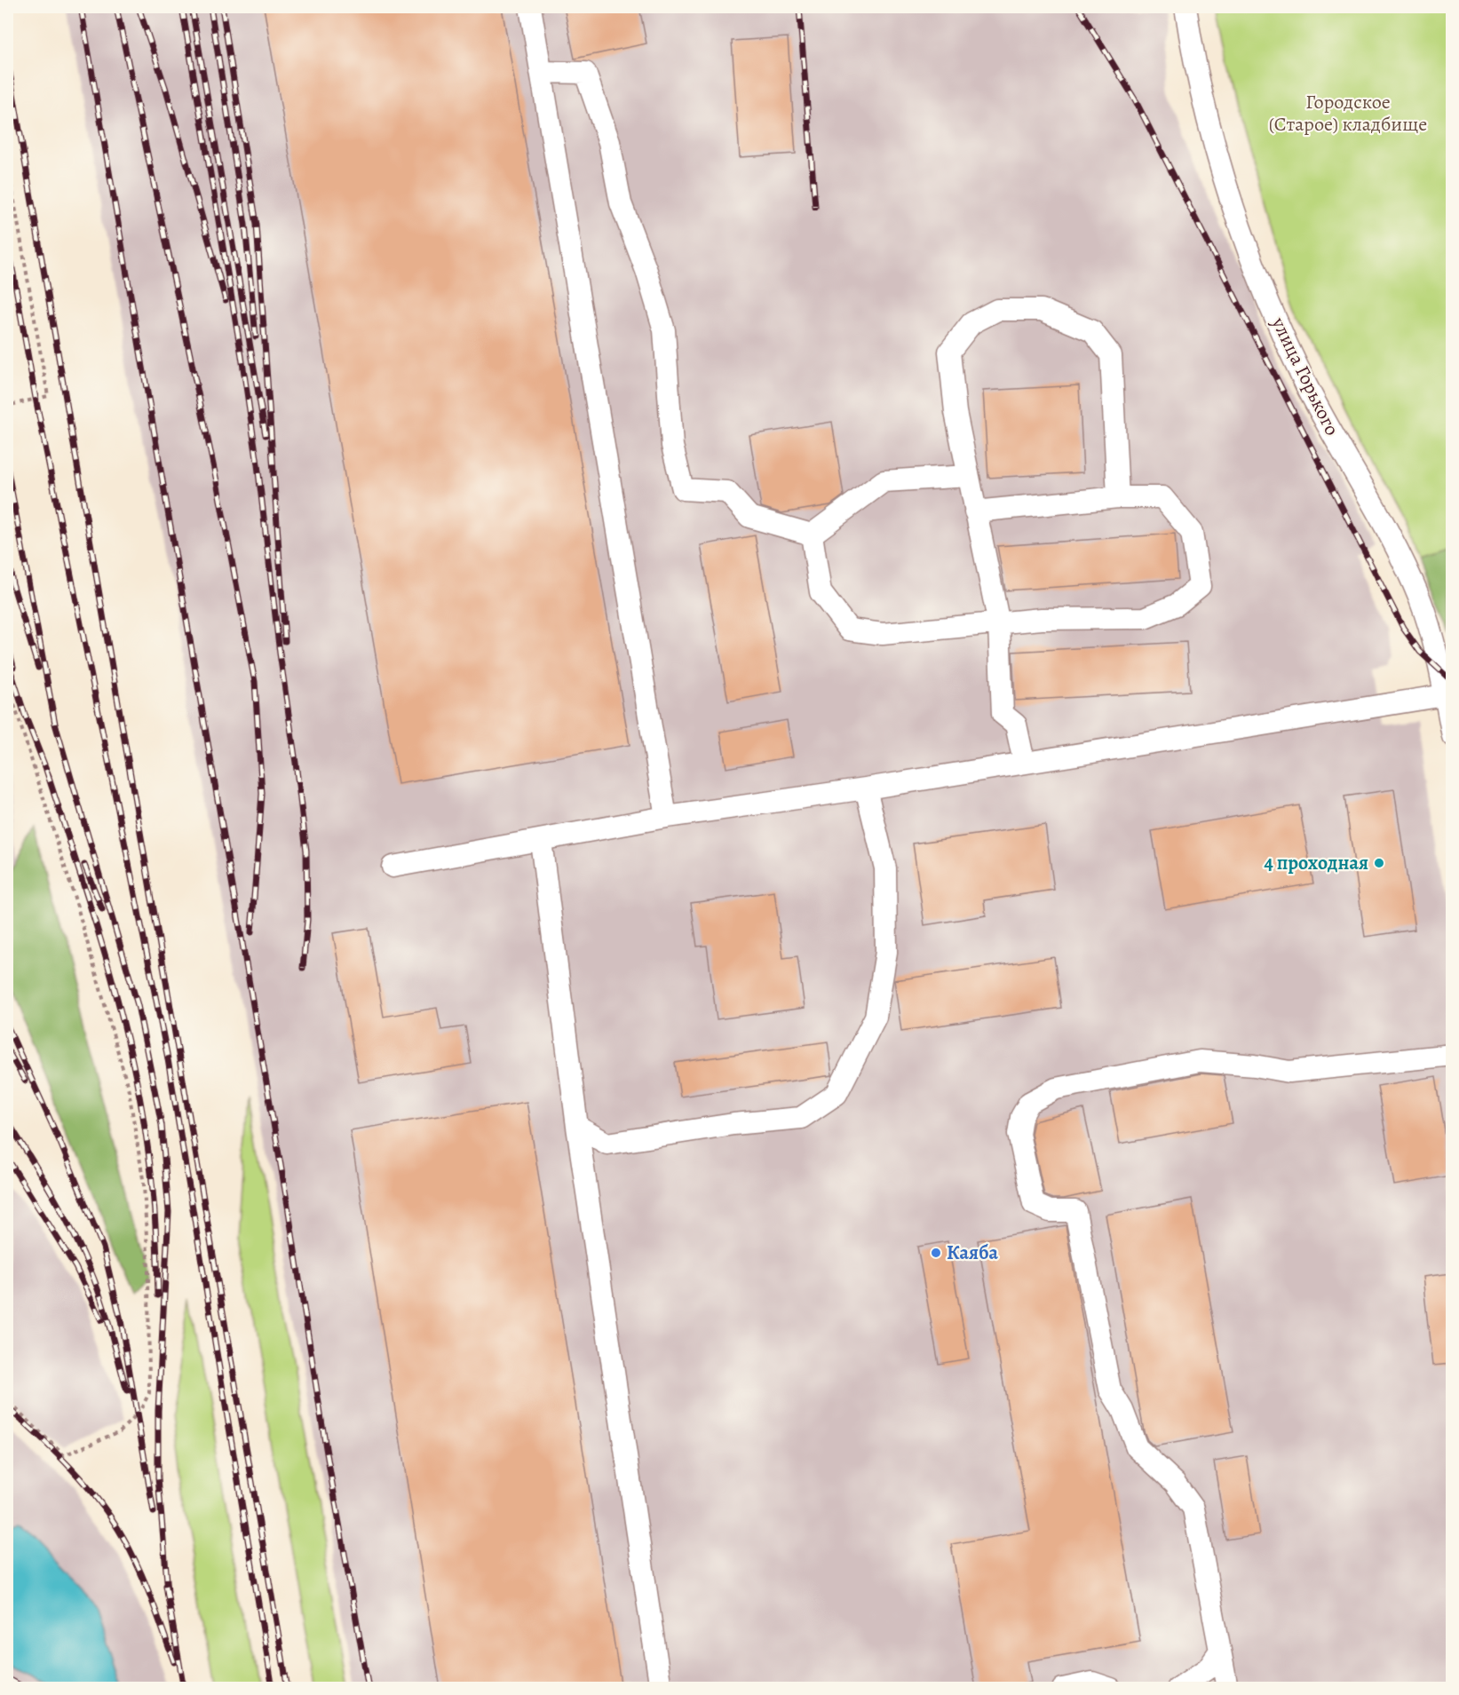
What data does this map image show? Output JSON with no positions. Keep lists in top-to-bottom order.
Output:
{
  "streets": {
    "street": ["улица Горького"]
  },
  "parks": ["Городское (Старое) кладбище"],
  "places": ["4 проходная", "Каяба"]
}
